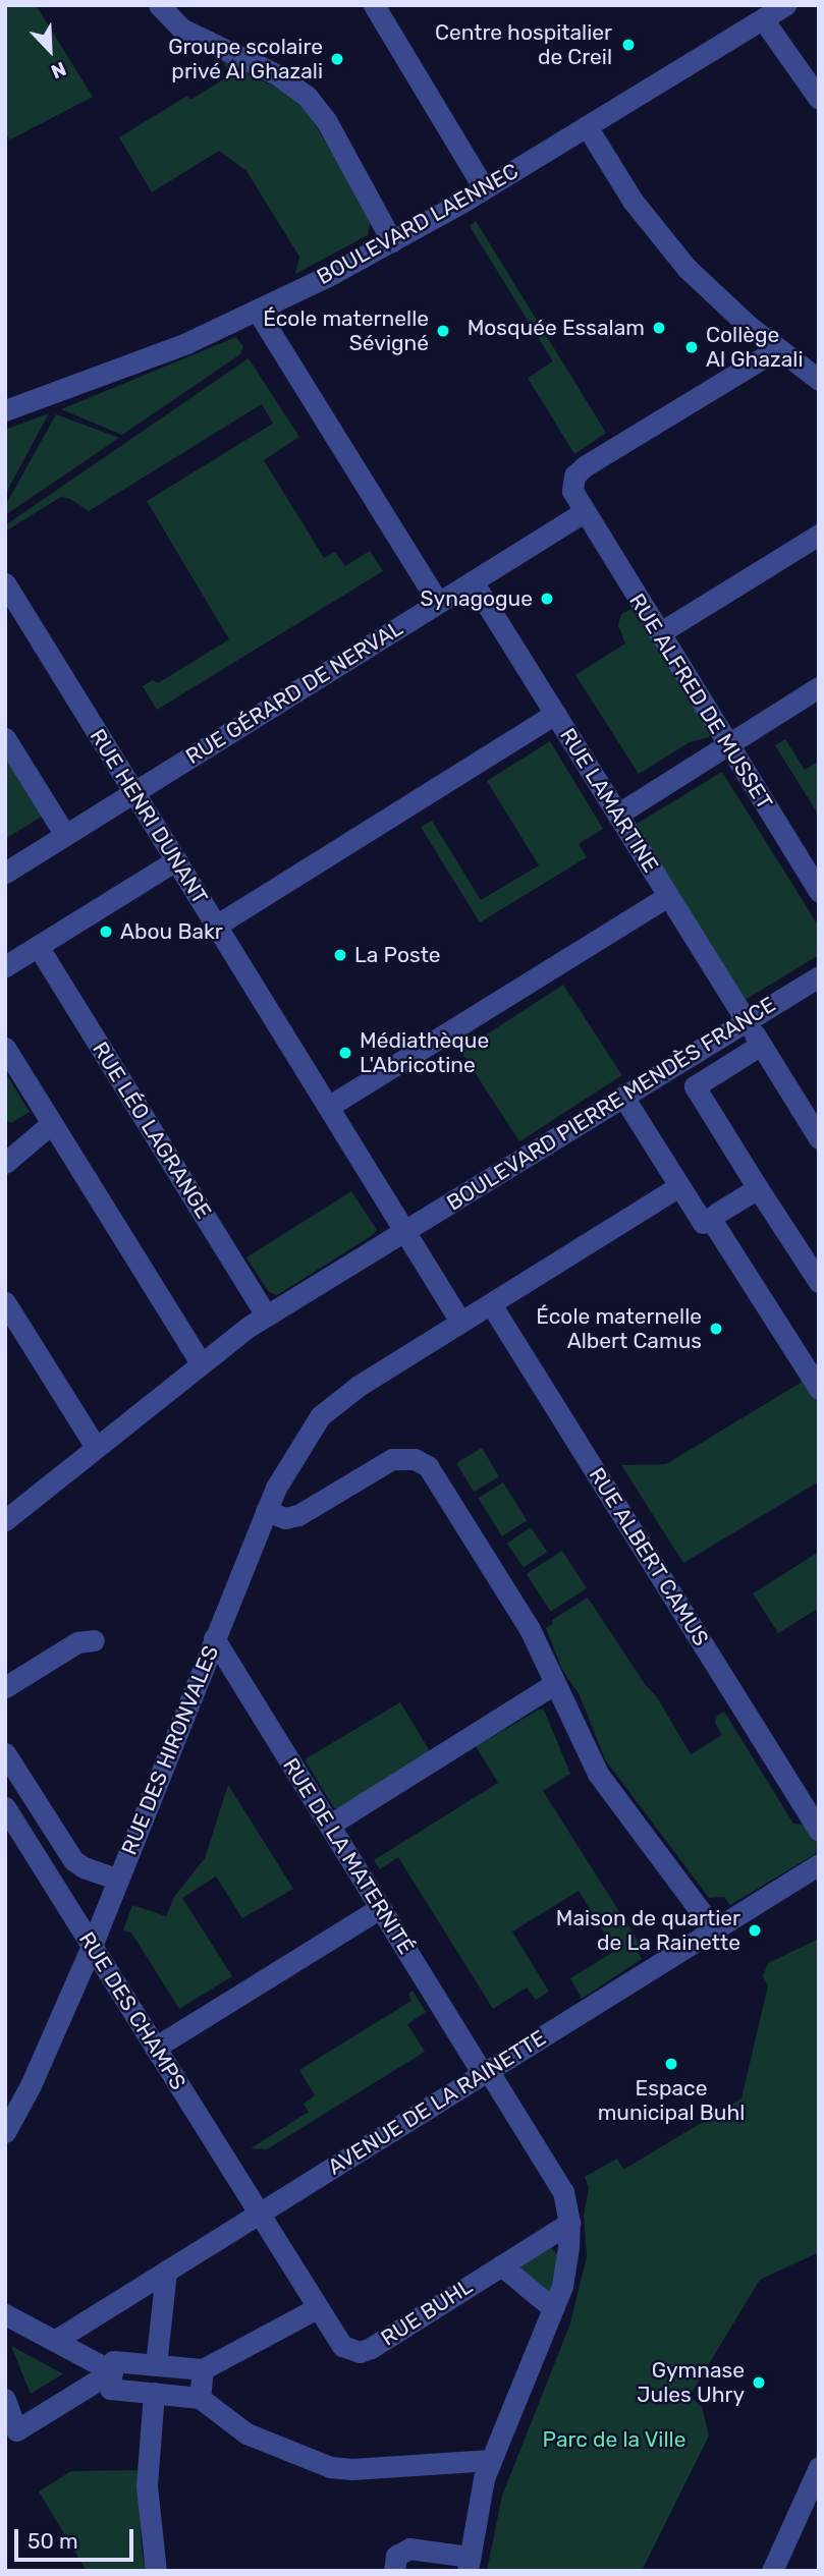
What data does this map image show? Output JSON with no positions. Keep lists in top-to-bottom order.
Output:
{
  "streets": {
    "street": [
      "BOULEVARD LAENNEC",
      "RUE GÉRARD DE NERVAL",
      "RUE ALFRED DE MUSSET",
      "RUE LAMARTINE",
      "RUE HENRI DUNANT",
      "BOULEVARD PIERRE MENDÈS FRANCE",
      "RUE LÉO LAGRANGE",
      "RUE ALBERT CAMUS",
      "RUE DES HIRONVALES",
      "RUE DE LA MATERNITÉ",
      "RUE DES CHAMPS",
      "AVENUE DE LA RAINETTE",
      "RUE BUHL"
    ]
  },
  "crossings": [
    ["RUE GÉRARD DE NERVAL", "RUE ALFRED DE MUSSET"],
    ["RUE GÉRARD DE NERVAL", "RUE LAMARTINE"],
    ["RUE GÉRARD DE NERVAL", "RUE HENRI DUNANT"],
    ["RUE LAMARTINE", "BOULEVARD PIERRE MENDÈS FRANCE"],
    ["RUE HENRI DUNANT", "BOULEVARD PIERRE MENDÈS FRANCE"],
    ["RUE HENRI DUNANT", "RUE DES HIRONVALES"],
    ["BOULEVARD PIERRE MENDÈS FRANCE", "RUE LÉO LAGRANGE"],
    ["RUE ALBERT CAMUS", "RUE DES HIRONVALES"],
    ["RUE DES HIRONVALES", "RUE DE LA MATERNITÉ"],
    ["RUE DES HIRONVALES", "RUE DES CHAMPS"],
    ["RUE DE LA MATERNITÉ", "AVENUE DE LA RAINETTE"],
    ["RUE DE LA MATERNITÉ", "RUE BUHL"],
    ["RUE DES CHAMPS", "AVENUE DE LA RAINETTE"],
    ["RUE DES CHAMPS", "RUE BUHL"],
    ["AVENUE DE LA RAINETTE", "RUE BUHL"]
  ],
  "parks": ["Parc de la Ville"],
  "places": [
    "Centre hospitalier de Creil",
    "Groupe scolaire privé Al Ghazali",
    "Mosquée Essalam",
    "École maternelle Sévigné",
    "Collège Al Ghazali",
    "Synagogue",
    "Abou Bakr",
    "La Poste",
    "Médiathèque L'Abricotine",
    "École maternelle Albert Camus",
    "Maison de quartier de La Rainette",
    "Espace municipal Buhl",
    "Gymnase Jules Uhry"
  ],
  "scale_bar": "50 m",
  "north": "bottom right"
}
